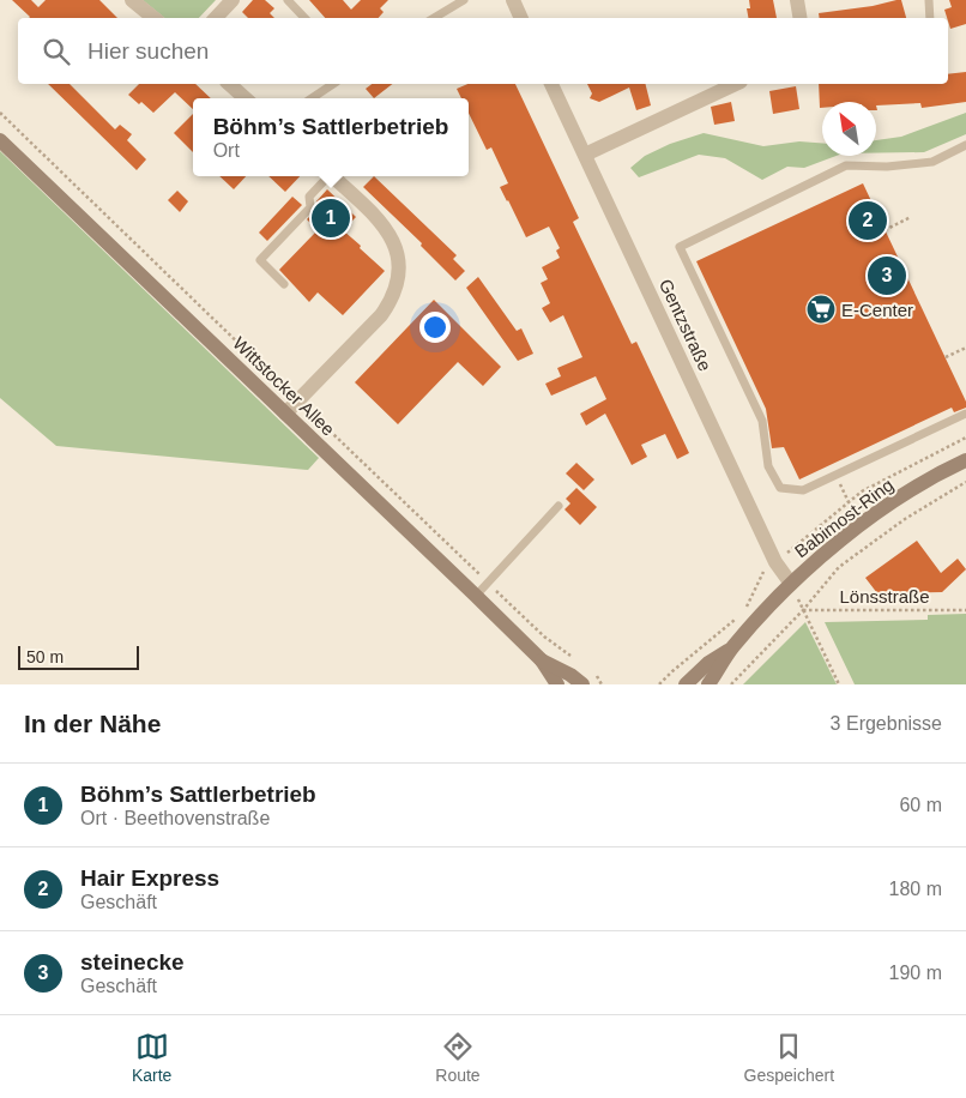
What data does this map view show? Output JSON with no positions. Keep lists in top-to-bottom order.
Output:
{
  "streets": {
    "main road": ["Wittstocker Allee", "Babimost-Ring"],
    "street": ["Gentzstraße"],
    "path": ["Lönsstraße"]
  },
  "crossings": [
    ["Gentzstraße", "Babimost-Ring"]
  ],
  "places": {
    "supermarket": ["E-Center"]
  },
  "scale_bar": "50 m",
  "north": "top left",
  "page": {
    "search": "Hier suchen",
    "popup": ["Böhm’s Sattlerbetrieb", "Ort"],
    "pins": ["1", "2", "3"],
    "scale": "50 m",
    "heading": ["In der Nähe", "3 Ergebnisse"],
    "list": [
      {
        "mark": "1",
        "name": "Böhm’s Sattlerbetrieb",
        "note": "Ort · Beethovenstraße",
        "value": "60 m"
      },
      {
        "mark": "2",
        "name": "Hair Express",
        "note": "Geschäft",
        "value": "180 m"
      },
      {
        "mark": "3",
        "name": "steinecke",
        "note": "Geschäft",
        "value": "190 m"
      }
    ],
    "nav": ["Karte", "Route", "Gespeichert"]
  }
}
